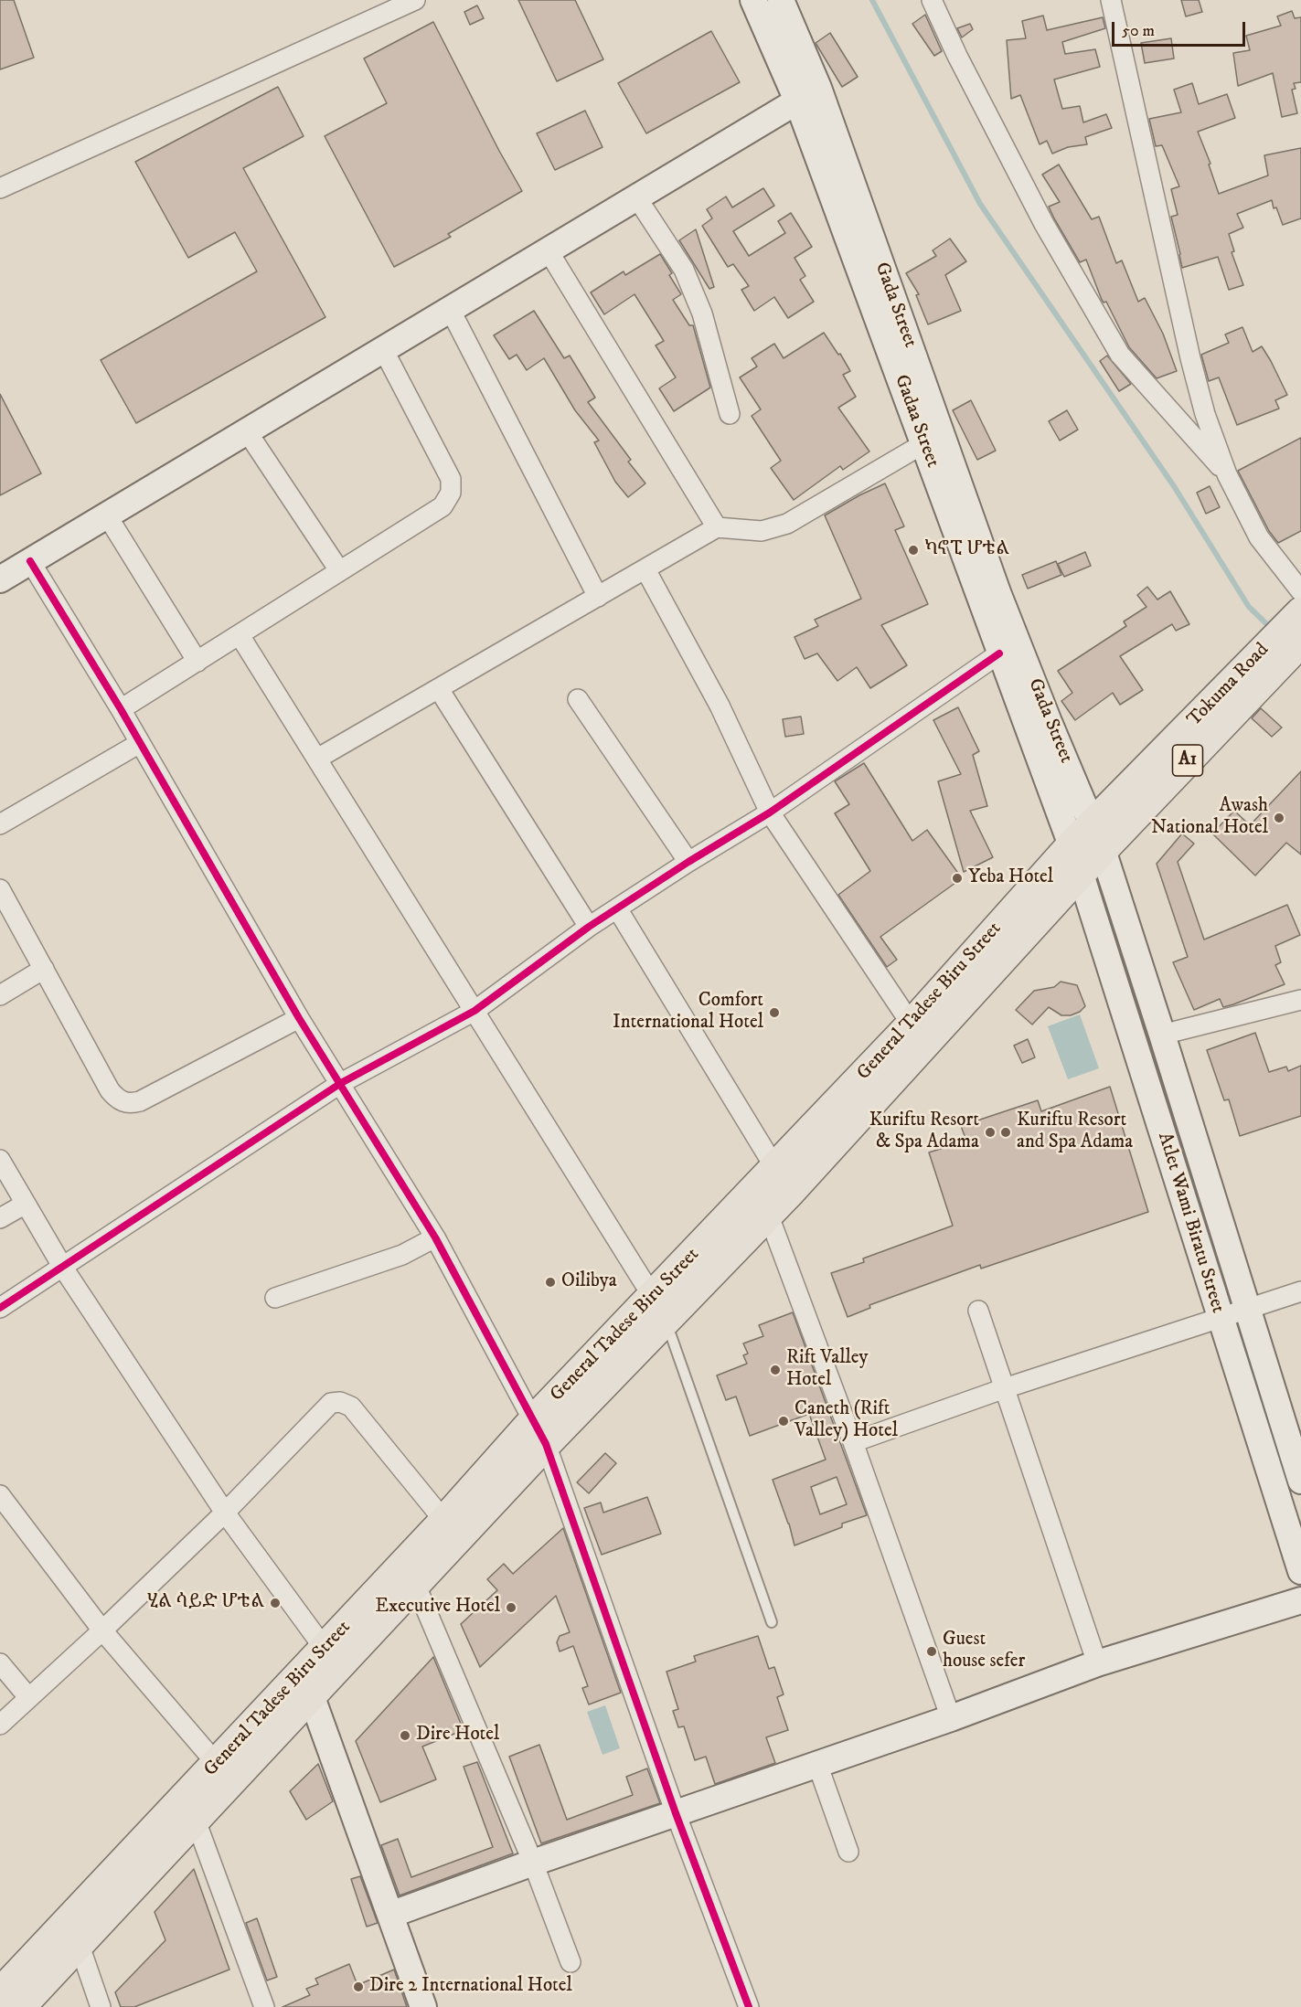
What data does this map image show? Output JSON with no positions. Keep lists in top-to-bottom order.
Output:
{
  "streets": {
    "main road": [
      "Gada Street",
      "Gadaa Street",
      "Tokuma Road",
      "A1",
      "General Tadese Biru Street",
      "Atlet Wami Biratu Street"
    ]
  },
  "crossings": [
    ["Gada Street", "Gadaa Street"],
    ["Gada Street", "Tokuma Road"],
    ["Gada Street", "General Tadese Biru Street"],
    ["Gada Street", "Atlet Wami Biratu Street"],
    ["Gadaa Street", "General Tadese Biru Street"],
    ["Gadaa Street", "Atlet Wami Biratu Street"],
    ["Tokuma Road", "General Tadese Biru Street"],
    ["Tokuma Road", "Atlet Wami Biratu Street"],
    ["General Tadese Biru Street", "Atlet Wami Biratu Street"]
  ],
  "places": [
    "ካኖፒ ሆቴል",
    "Awash National Hotel",
    "Yeba Hotel",
    "Comfort International Hotel",
    "Kuriftu Resort & Spa Adama",
    "Kuriftu Resort and Spa Adama",
    "Oilibya",
    "Rift Valley Hotel",
    "Caneth (Rift Valley) Hotel",
    "ሂል ሳይድ ሆቴል",
    "Executive Hotel",
    "Guest house sefer",
    "Dire Hotel",
    "Dire 2 International Hotel"
  ],
  "scale_bar": "50 m"
}
